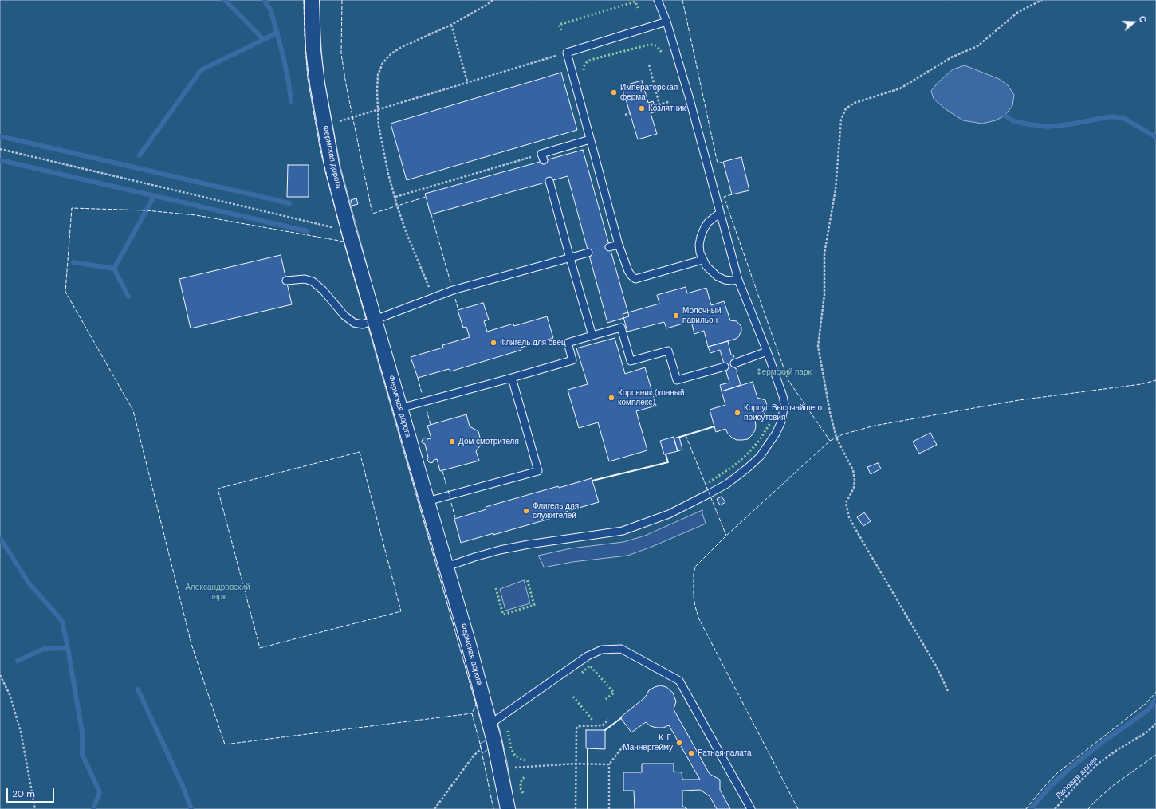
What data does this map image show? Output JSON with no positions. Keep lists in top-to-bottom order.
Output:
{
  "streets": {
    "street": ["Фермская дорога"],
    "path": ["Липовая аллея"]
  },
  "parks": ["Фермский парк", "Александровский парк"],
  "places": [
    "Императорская ферма",
    "Козлятник",
    "Молочный павильон",
    "Флигель для овец",
    "Коровник (конный комплекс)",
    "Корпус Высочайшего присутсвия",
    "Дом смотрителя",
    "Флигель для служителей",
    "К. Г. Маннергейму",
    "Ратная палата"
  ],
  "scale_bar": "20 m",
  "north": "right"
}
